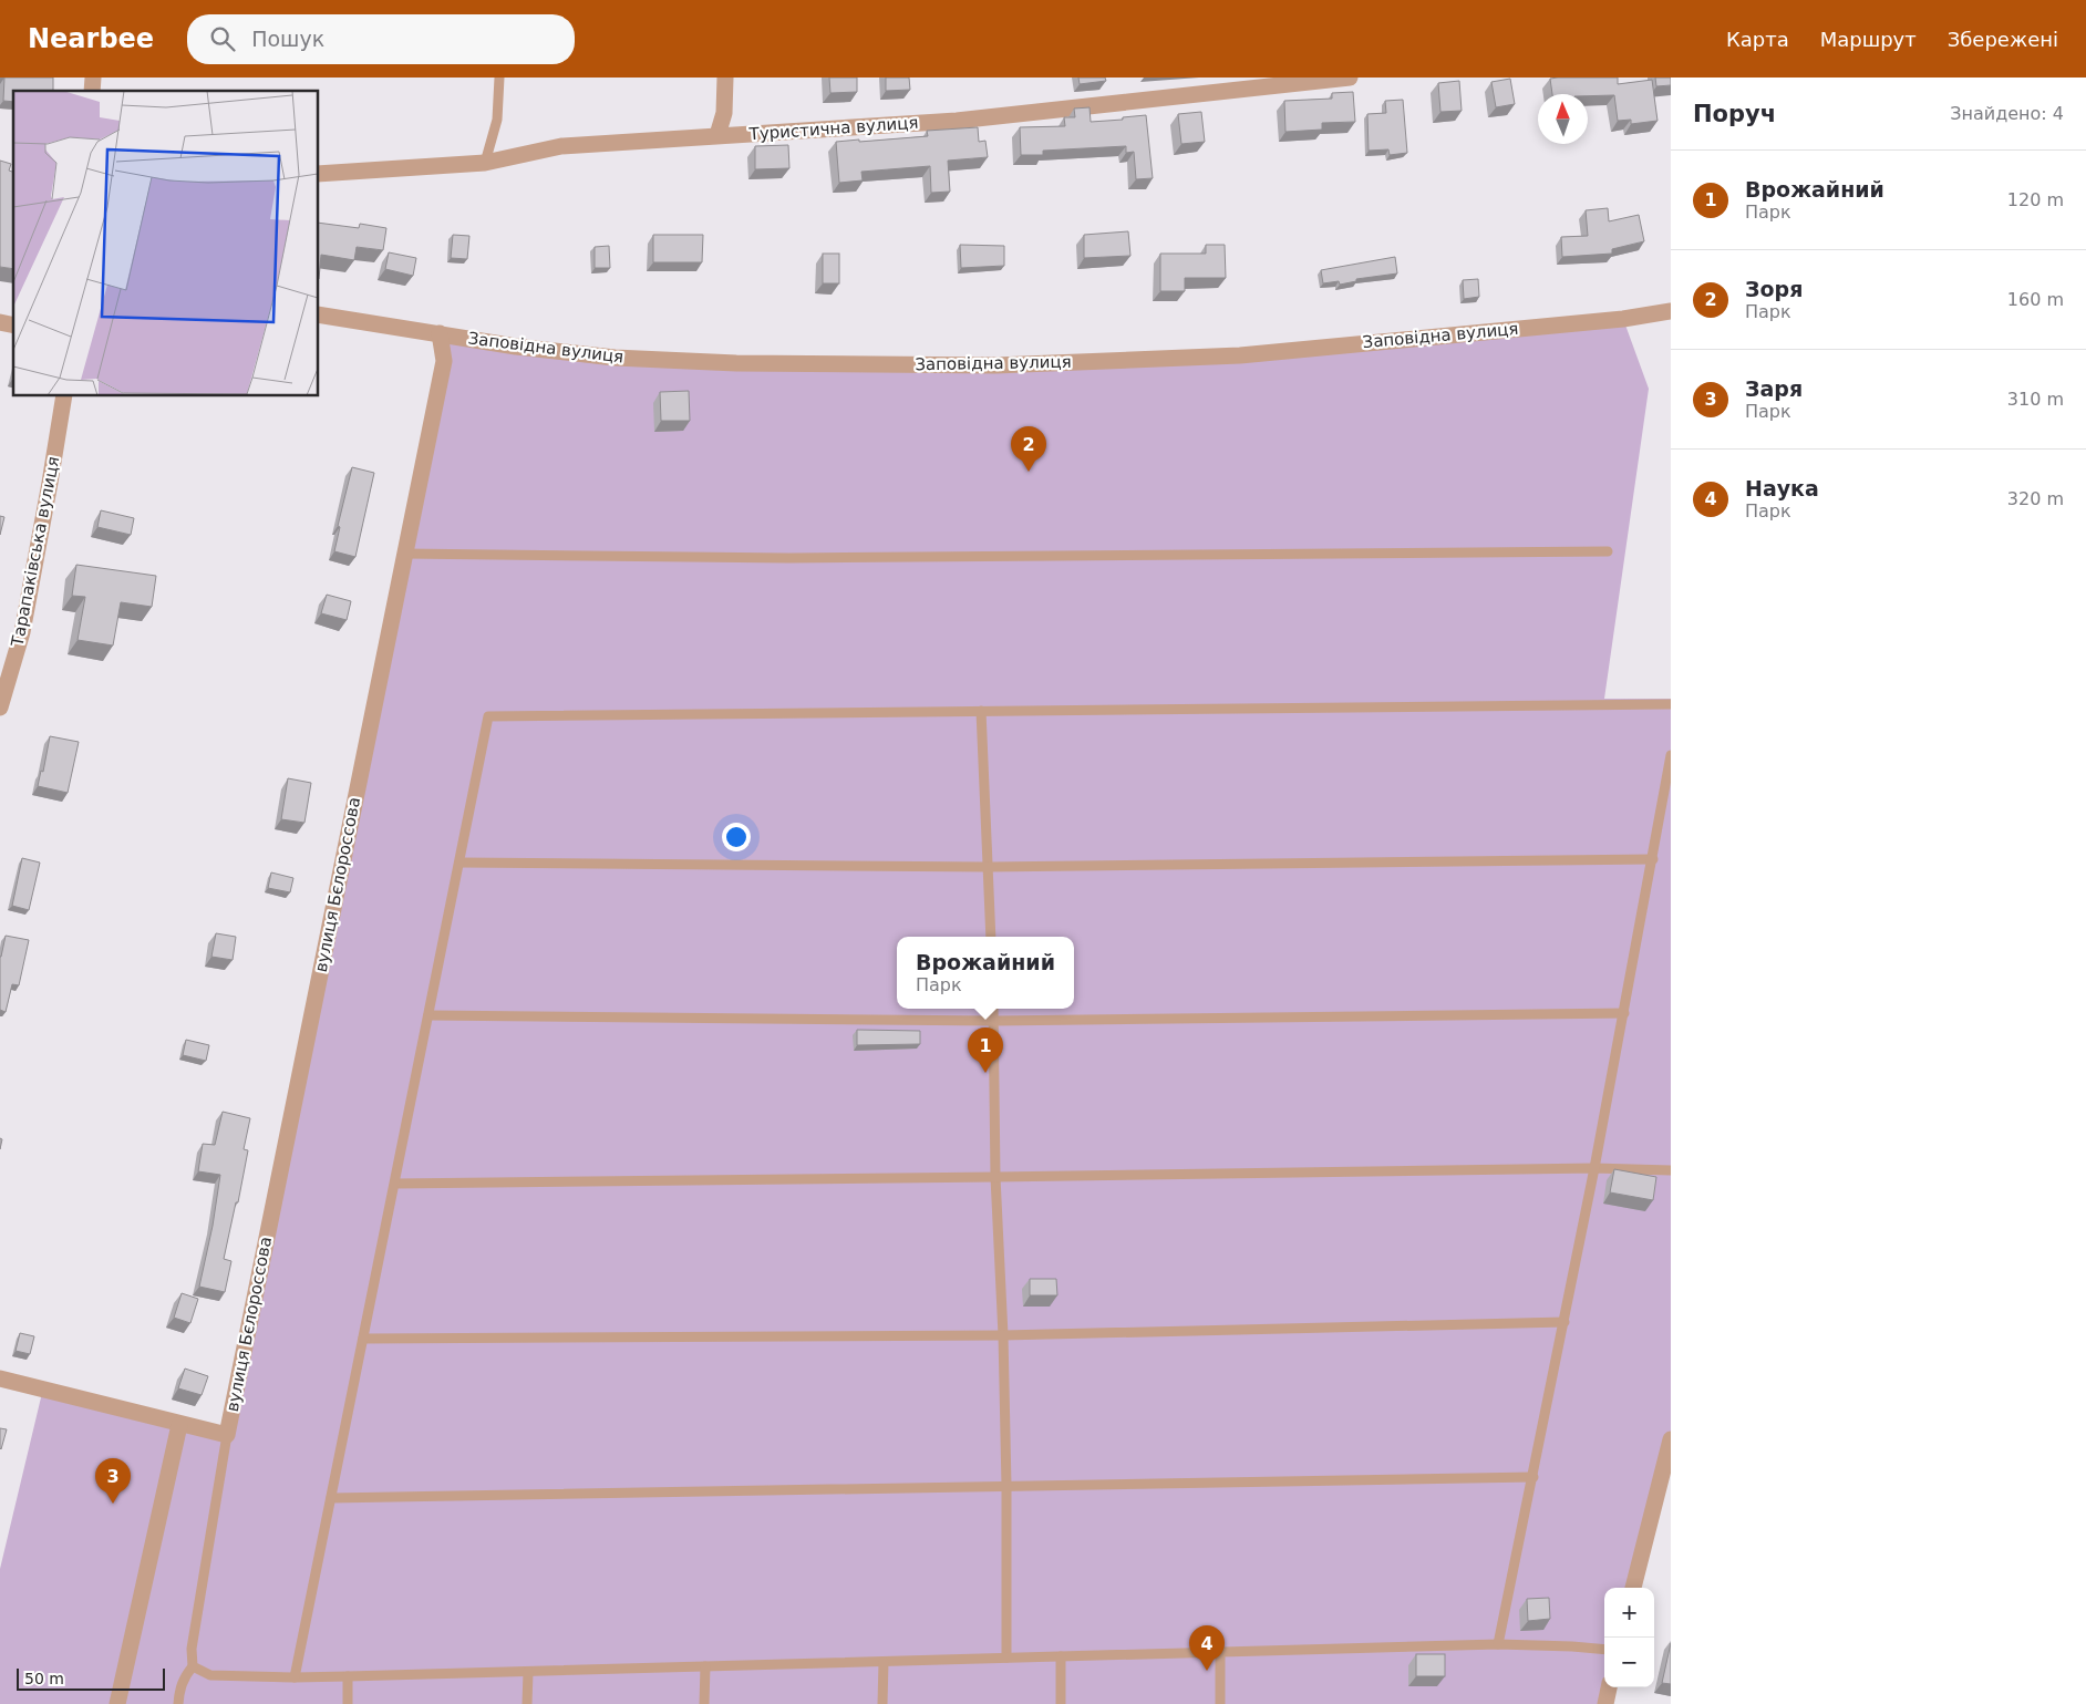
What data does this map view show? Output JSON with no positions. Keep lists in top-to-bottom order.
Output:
{
  "streets": {
    "street": [
      "Туристична вулиця",
      "Заповідна вулиця",
      "Тарапаківська вулиця",
      "вулиця Бєлороссова"
    ]
  },
  "crossings": [
    ["Заповідна вулиця", "вулиця Бєлороссова"]
  ],
  "scale_bar": "50 m",
  "north": "top",
  "page": {
    "header": "Nearbee",
    "search": "Пошук",
    "nav": ["Карта", "Маршрут", "Збережені"],
    "heading": ["Поруч", "Знайдено: 4"],
    "list": [
      {
        "mark": "1",
        "name": "Врожайний",
        "note": "Парк",
        "value": "120 m"
      },
      {
        "mark": "2",
        "name": "Зоря",
        "note": "Парк",
        "value": "160 m"
      },
      {
        "mark": "3",
        "name": "Заря",
        "note": "Парк",
        "value": "310 m"
      },
      {
        "mark": "4",
        "name": "Наука",
        "note": "Парк",
        "value": "320 m"
      }
    ],
    "pins": [
      "2",
      "1",
      "3",
      "4"
    ],
    "popup": ["Врожайний", "Парк"],
    "map_buttons": ["+", "−"],
    "scale": "50 m"
  }
}
